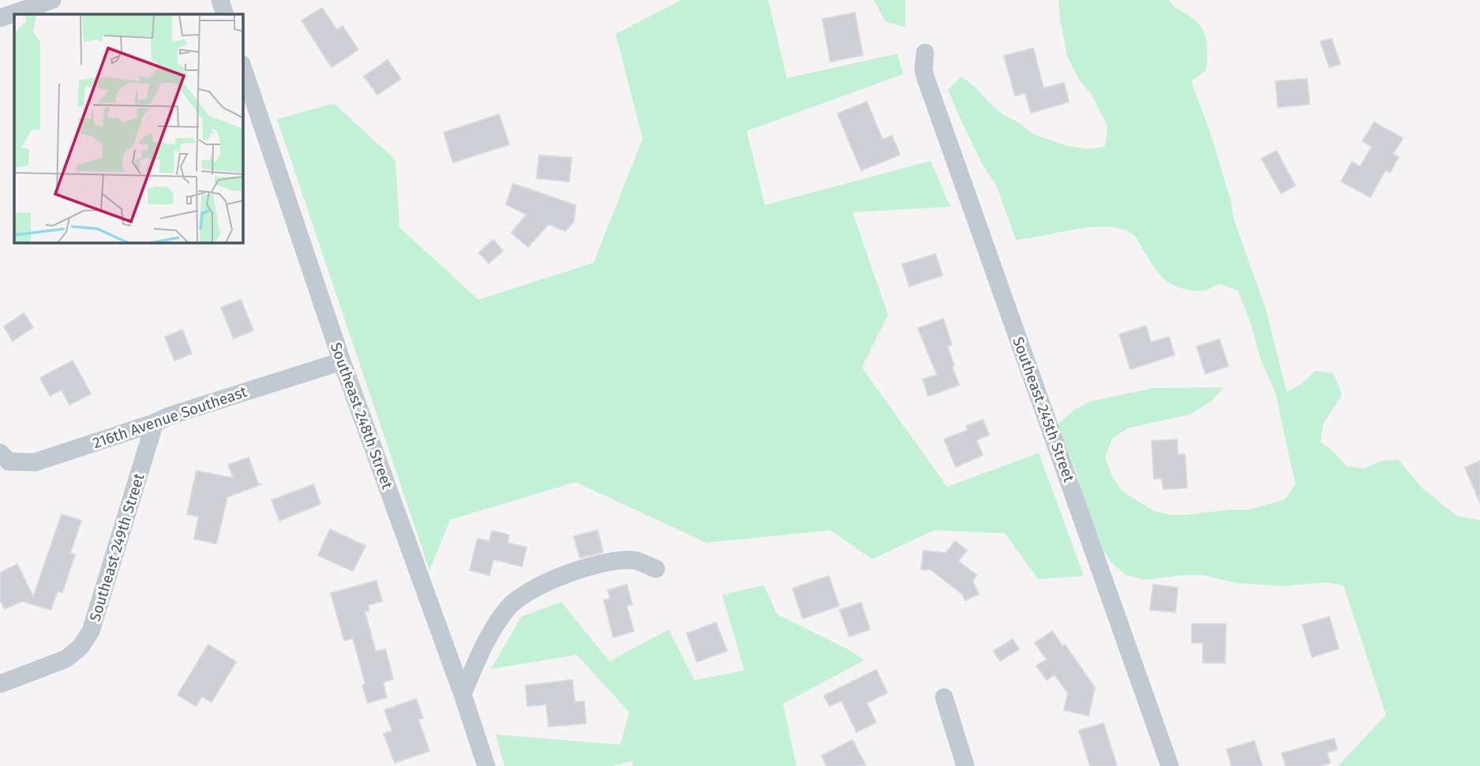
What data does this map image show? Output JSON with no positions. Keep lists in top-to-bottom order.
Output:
{
  "streets": {
    "street": [
      "Southeast 245th Street",
      "Southeast 248th Street",
      "216th Avenue Southeast",
      "Southeast 249th Street"
    ]
  },
  "crossings": [
    ["Southeast 248th Street", "216th Avenue Southeast"],
    ["216th Avenue Southeast", "Southeast 249th Street"]
  ]
}
